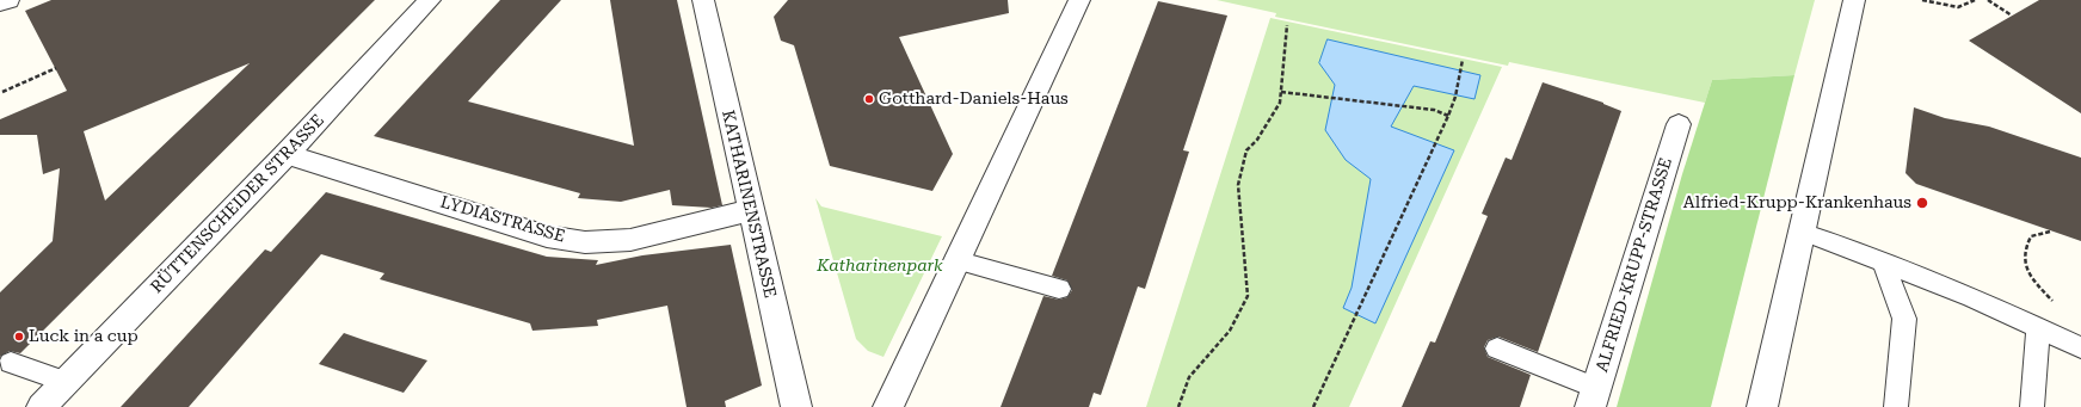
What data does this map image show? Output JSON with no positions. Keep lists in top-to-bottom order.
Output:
{
  "streets": {
    "street": [
      "RÜTTENSCHEIDER STRASSE",
      "KATHARINENSTRASSE",
      "LYDIASTRASSE",
      "ALFRIED-KRUPP-STRASSE"
    ]
  },
  "crossings": [
    ["RÜTTENSCHEIDER STRASSE", "LYDIASTRASSE"],
    ["KATHARINENSTRASSE", "LYDIASTRASSE"]
  ],
  "parks": ["Katharinenpark"],
  "places": ["Gotthard-Daniels-Haus", "Alfried-Krupp-Krankenhaus", "Luck in a cup"]
}
